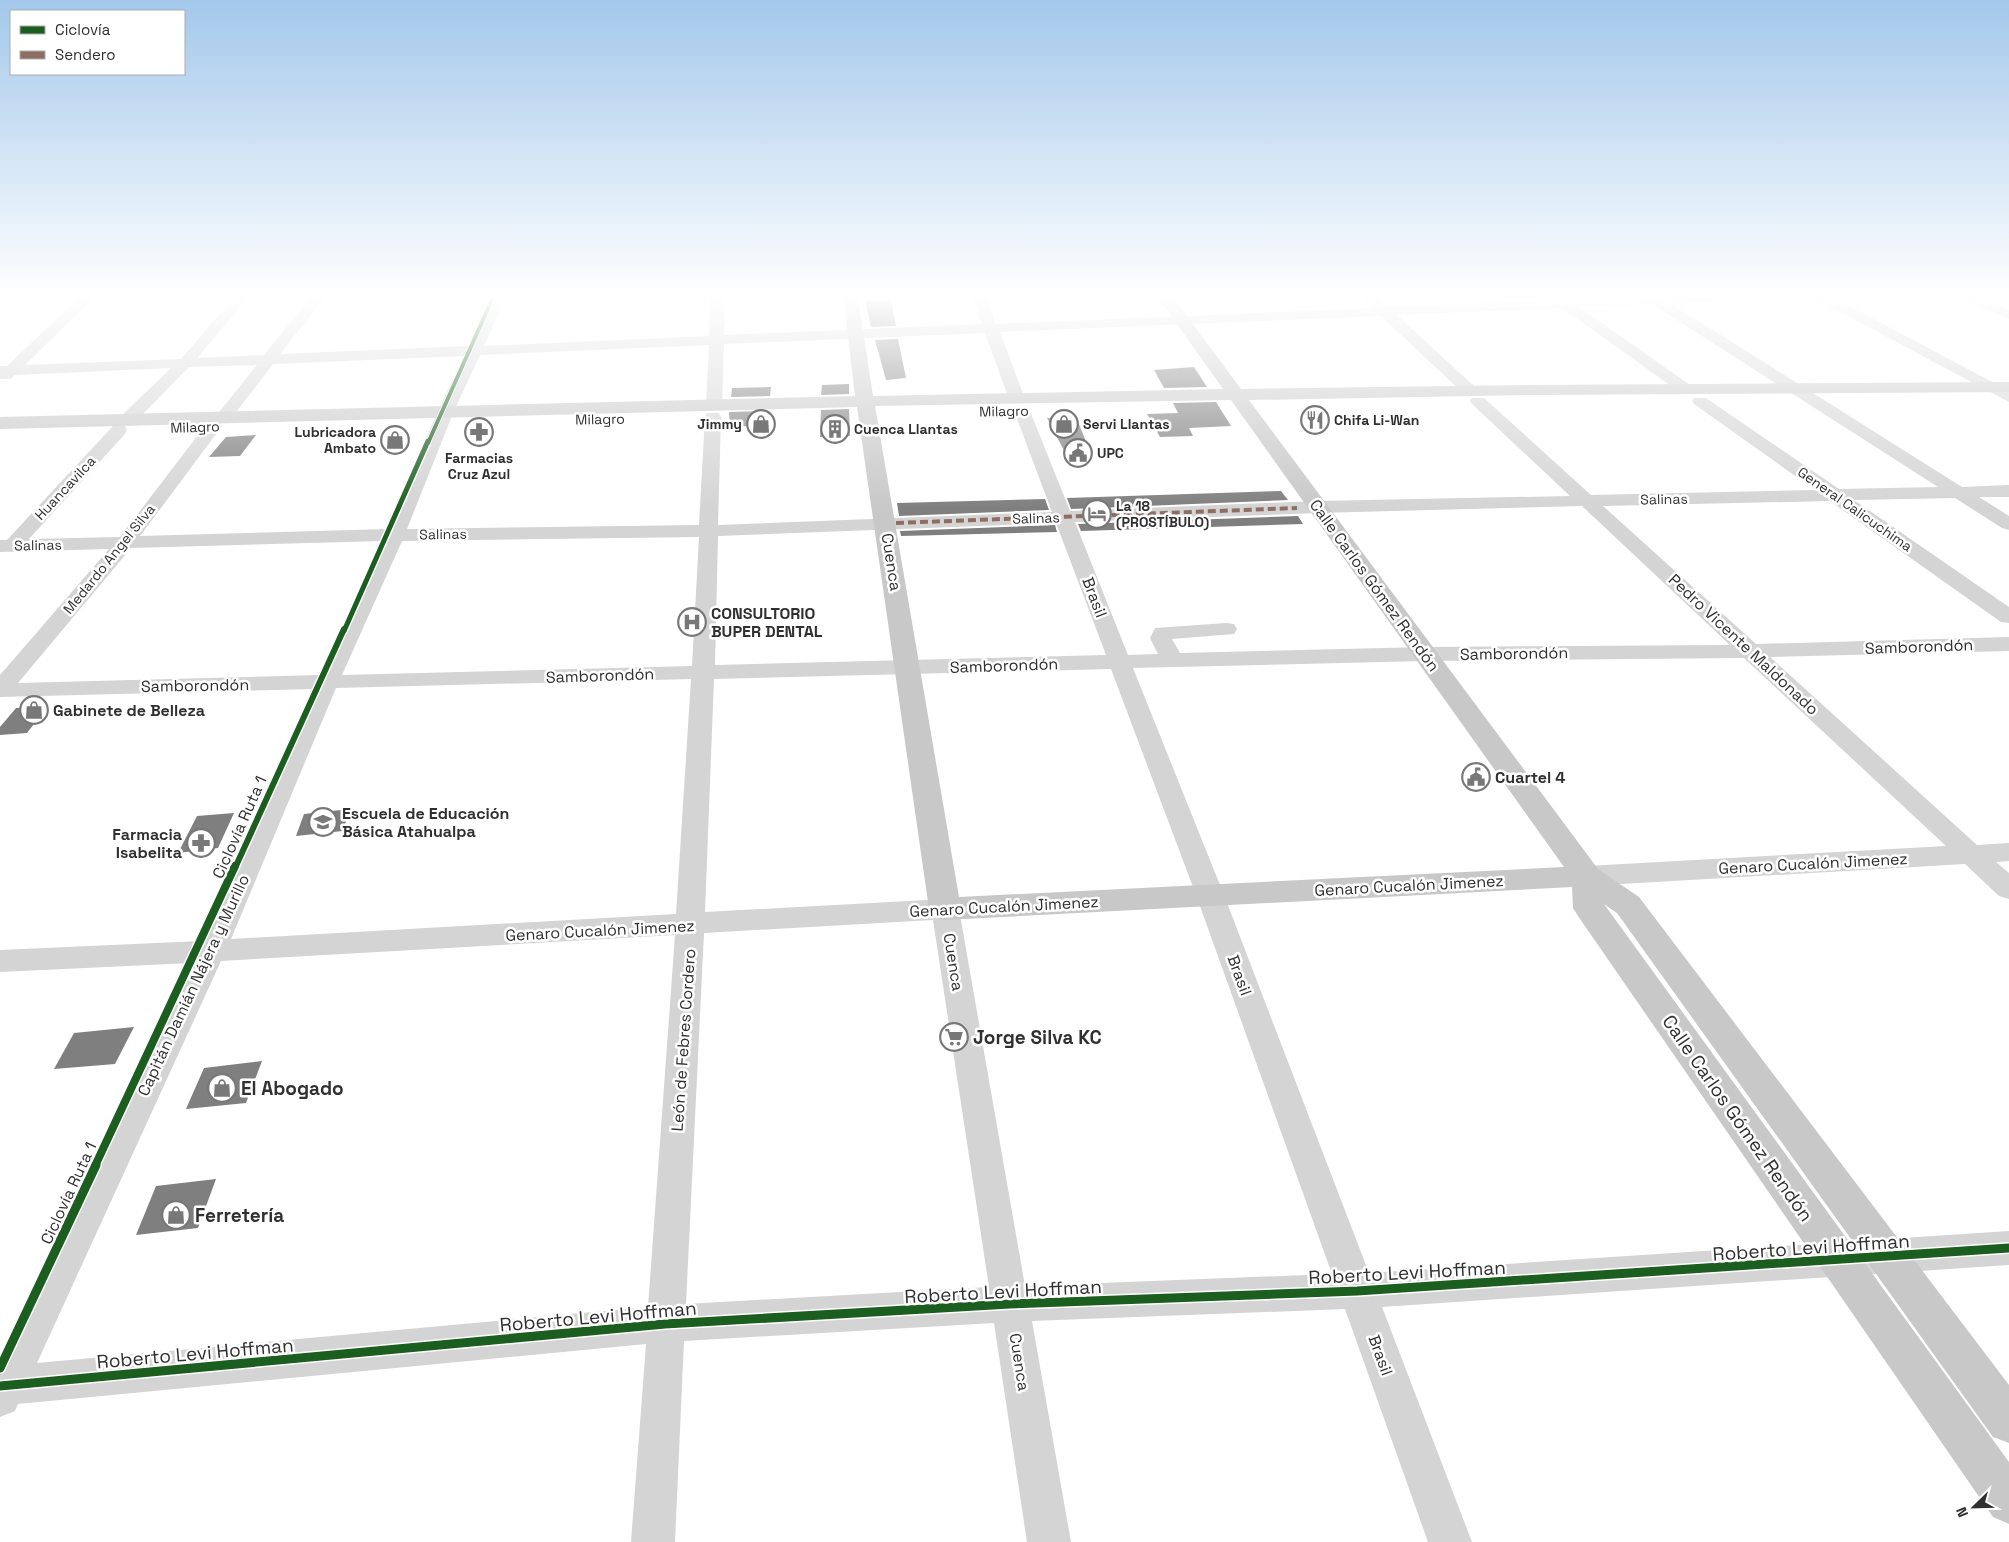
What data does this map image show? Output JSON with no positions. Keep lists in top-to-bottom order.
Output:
{
  "streets": {
    "main road": [
      "Milagro",
      "Cuenca",
      "Calle Carlos Gómez Rendón",
      "Genaro Cucalón Jimenez"
    ],
    "street": [
      "Huancavilca",
      "Salinas",
      "General Calicuchima",
      "Medardo Angel Silva",
      "Brasil",
      "Pedro Vicente Maldonado",
      "Samborondón",
      "Capitán Damián Nájera y Murillo",
      "León de Febres Cordero",
      "Roberto Levi Hoffman"
    ],
    "cycle path": ["Ciclovía Ruta 1"]
  },
  "crossings": [
    ["Milagro", "Huancavilca"],
    ["Milagro", "General Calicuchima"],
    ["Milagro", "Medardo Angel Silva"],
    ["Milagro", "Cuenca"],
    ["Milagro", "Calle Carlos Gómez Rendón"],
    ["Milagro", "Brasil"],
    ["Milagro", "Pedro Vicente Maldonado"],
    ["Milagro", "Capitán Damián Nájera y Murillo"],
    ["Milagro", "León de Febres Cordero"],
    ["Huancavilca", "Salinas"],
    ["Salinas", "General Calicuchima"],
    ["Salinas", "Medardo Angel Silva"],
    ["Salinas", "Cuenca"],
    ["Salinas", "Calle Carlos Gómez Rendón"],
    ["Salinas", "Brasil"],
    ["Salinas", "Pedro Vicente Maldonado"],
    ["Salinas", "Capitán Damián Nájera y Murillo"],
    ["Salinas", "León de Febres Cordero"],
    ["Medardo Angel Silva", "Samborondón"],
    ["Cuenca", "Samborondón"],
    ["Cuenca", "Genaro Cucalón Jimenez"],
    ["Cuenca", "Roberto Levi Hoffman"],
    ["Calle Carlos Gómez Rendón", "Samborondón"],
    ["Calle Carlos Gómez Rendón", "Genaro Cucalón Jimenez"],
    ["Calle Carlos Gómez Rendón", "Roberto Levi Hoffman"],
    ["Brasil", "Samborondón"],
    ["Brasil", "Genaro Cucalón Jimenez"],
    ["Brasil", "Roberto Levi Hoffman"],
    ["Pedro Vicente Maldonado", "Samborondón"],
    ["Pedro Vicente Maldonado", "Genaro Cucalón Jimenez"],
    ["Samborondón", "Capitán Damián Nájera y Murillo"],
    ["Samborondón", "León de Febres Cordero"],
    ["Genaro Cucalón Jimenez", "Capitán Damián Nájera y Murillo"],
    ["Genaro Cucalón Jimenez", "León de Febres Cordero"],
    ["Capitán Damián Nájera y Murillo", "Roberto Levi Hoffman"],
    ["León de Febres Cordero", "Roberto Levi Hoffman"]
  ],
  "places": {
    "restaurant": ["Chifa Li-Wan"],
    "shop": [
      "Jimmy",
      "Servi Llantas",
      "Lubricadora Ambato",
      "Gabinete de Belleza",
      "El Abogado",
      "Ferretería"
    ],
    "building": ["Cuenca Llantas"],
    "pharmacy": ["Farmacias Cruz Azul", "Farmacia Isabelita"],
    "public building": ["UPC", "Cuartel 4"],
    "hotel": ["La 18 (PROSTÍBULO)"],
    "hospital": ["CONSULTORIO BUPER DENTAL"],
    "school or university": ["Escuela de Educación Básica Atahualpa"],
    "supermarket": ["Jorge Silva KC"]
  },
  "legend": ["Ciclovía", "Sendero"],
  "north": "bottom left"
}
